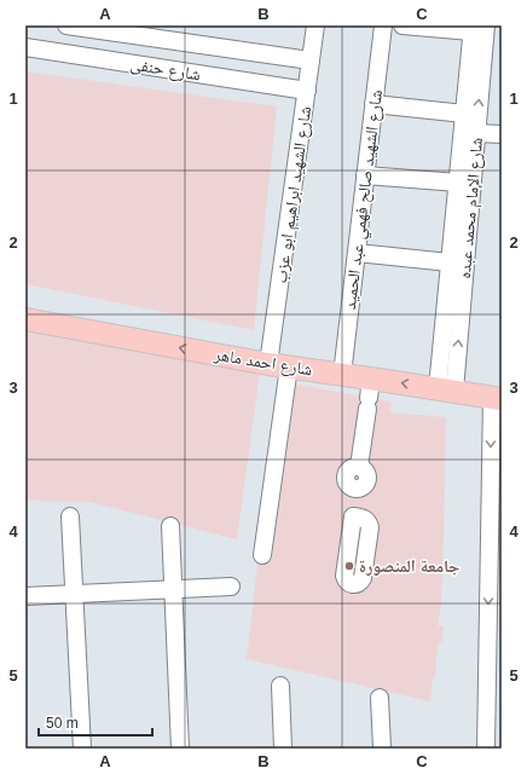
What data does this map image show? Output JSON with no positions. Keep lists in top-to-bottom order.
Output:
{
  "streets": {
    "main road": ["شارع احمد ماهر"],
    "street": [
      "شارع حنفى",
      "شارع الشهيد ابراهيم ابو عزب",
      "شارع الشهيد صالح فهمي عبد الحميد",
      "شارع الإمام محمد عبده"
    ]
  },
  "crossings": [
    ["شارع حنفى", "شارع الشهيد ابراهيم ابو عزب"],
    ["شارع الشهيد ابراهيم ابو عزب", "شارع احمد ماهر"],
    ["شارع الشهيد صالح فهمي عبد الحميد", "شارع احمد ماهر"],
    ["شارع الإمام محمد عبده", "شارع احمد ماهر"]
  ],
  "one_way": ["شارع احمد ماهر"],
  "places": ["جامعة المنصورة"],
  "scale_bar": "50 m",
  "grid": {
    "columns": ["A", "B", "C"],
    "rows": [
      "1",
      "2",
      "3",
      "4",
      "5"
    ]
  }
}
